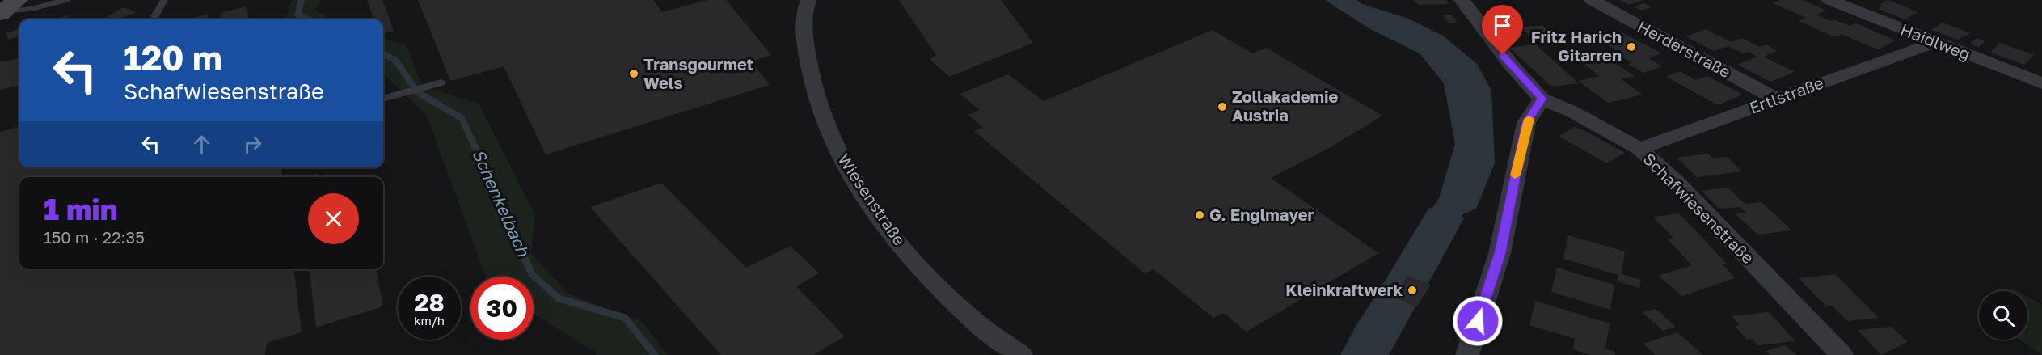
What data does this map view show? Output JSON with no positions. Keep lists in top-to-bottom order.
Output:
{
  "streets": {
    "street": [
      "Haidlweg",
      "Herderstraße",
      "Ertlstraße",
      "Wiesenstraße",
      "Schafwiesenstraße"
    ]
  },
  "crossings": [
    ["Haidlweg", "Ertlstraße"],
    ["Herderstraße", "Ertlstraße"],
    ["Ertlstraße", "Schafwiesenstraße"]
  ],
  "water": ["Schenkelbach"],
  "places": [
    "Fritz Harich Gitarren",
    "Transgourmet Wels",
    "Zollakademie Austria",
    "G. Englmayer",
    "Kleinkraftwerk"
  ],
  "page": {
    "turn": ["120 m", "Schafwiesenstraße"],
    "heading": ["1 min", "150 m · 22:35"],
    "speed": "28 km/h",
    "limit": "30"
  }
}
